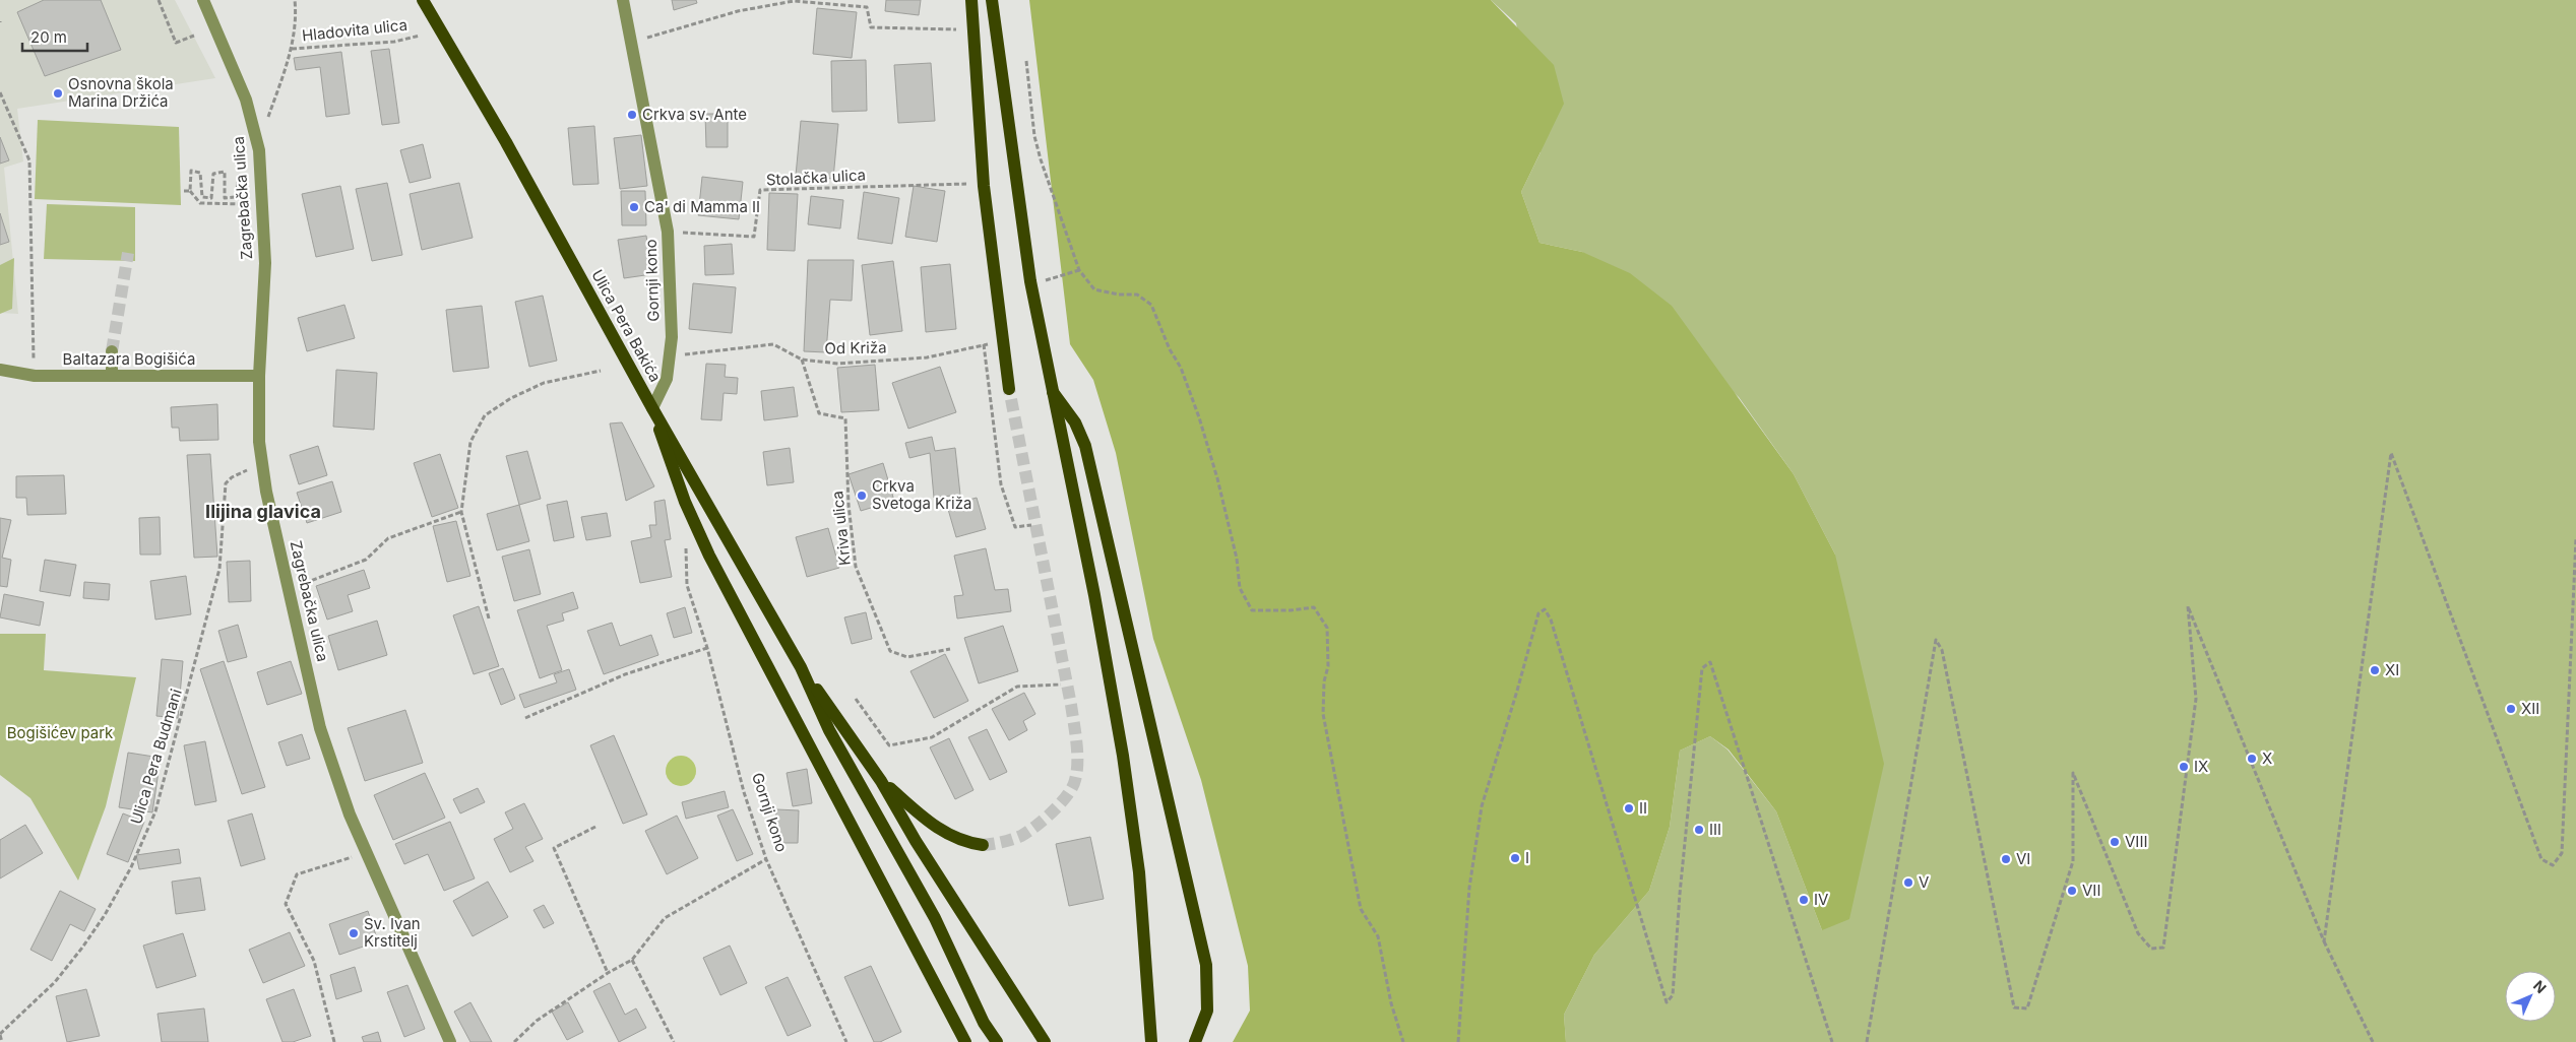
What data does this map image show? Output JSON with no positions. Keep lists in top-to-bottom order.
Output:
{
  "streets": {
    "main road": ["Ulica Pera Bakića"],
    "street": ["Zagrebačka ulica", "Gornji kono", "Baltazara Bogišića"],
    "path": [
      "Hladovita ulica",
      "Stolačka ulica",
      "Od Križa",
      "Kriva ulica",
      "Ulica Pera Budmani"
    ]
  },
  "crossings": [
    ["Stolačka ulica", "Gornji kono"],
    ["Zagrebačka ulica", "Baltazara Bogišića"],
    ["Zagrebačka ulica", "Ulica Pera Budmani"],
    ["Gornji kono", "Ulica Pera Bakića"],
    ["Gornji kono", "Od Križa"],
    ["Od Križa", "Kriva ulica"]
  ],
  "districts": ["Ilijina glavica"],
  "parks": ["Bogišićev park"],
  "places": [
    "Osnovna škola Marina Držića",
    "Crkva sv. Ante",
    "Ca' di Mamma II",
    "Crkva Svetoga Križa",
    "XI",
    "XII",
    "X",
    "IX",
    "II",
    "III",
    "VIII",
    "I",
    "VI",
    "V",
    "VII",
    "IV",
    "Sv. Ivan Krstitelj"
  ],
  "scale_bar": "20 m",
  "north": "top right"
}
